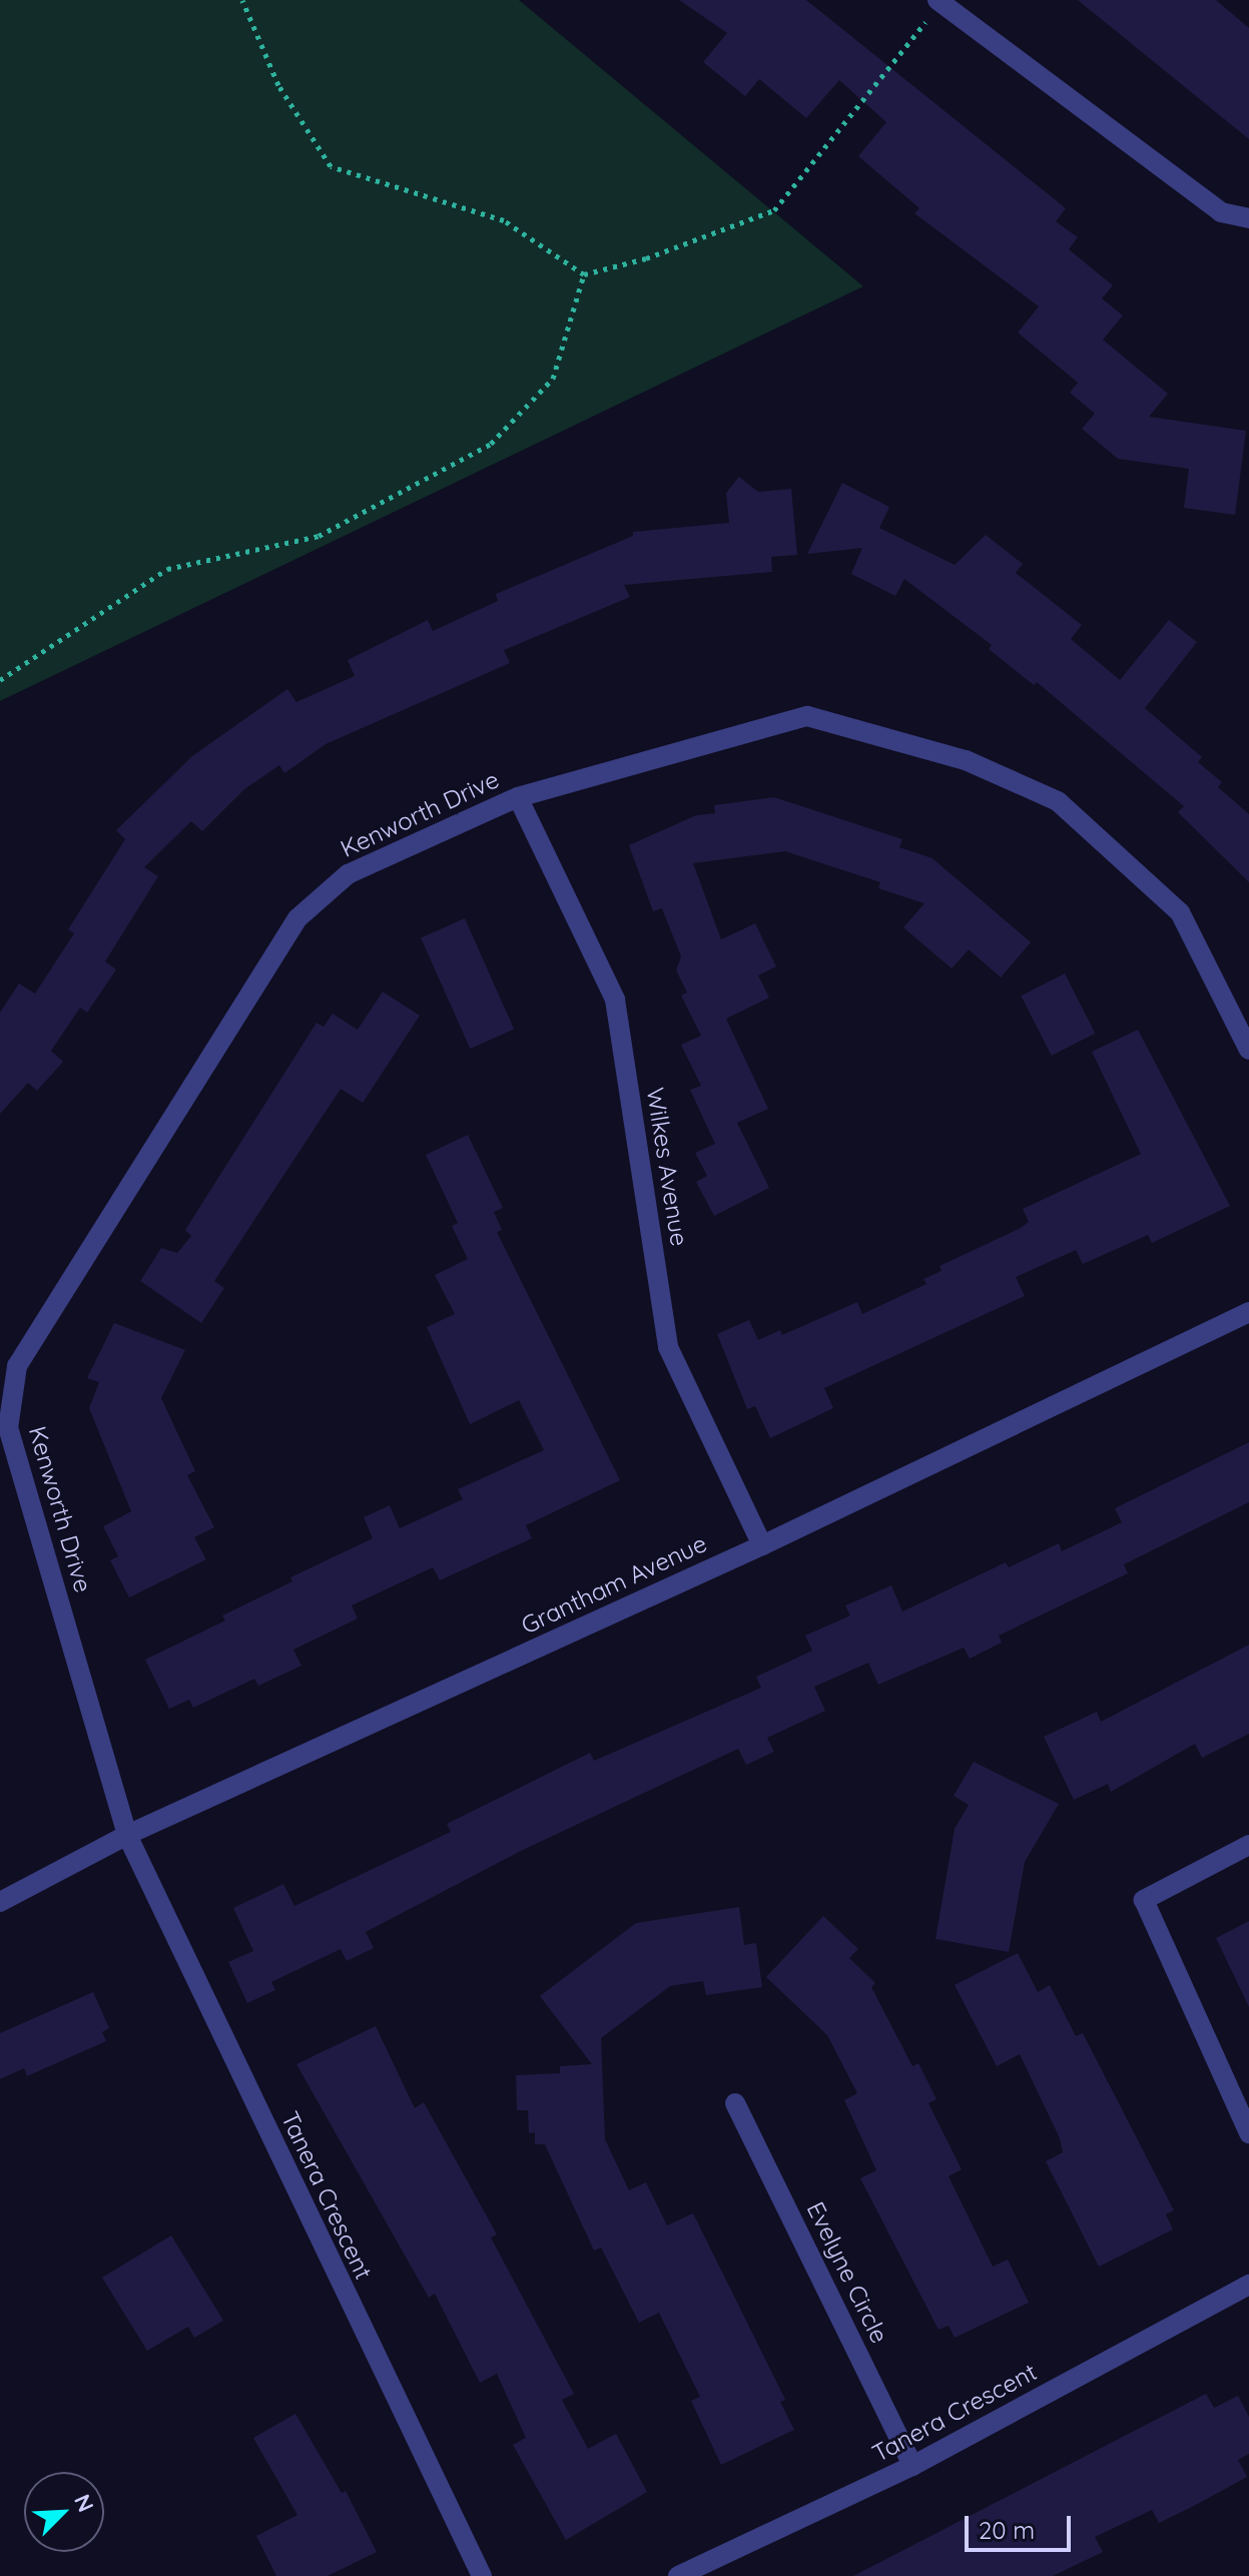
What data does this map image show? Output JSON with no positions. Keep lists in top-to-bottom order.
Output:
{
  "streets": {
    "street": [
      "Kenworth Drive",
      "Wilkes Avenue",
      "Grantham Avenue",
      "Tanera Crescent",
      "Evelyne Circle"
    ]
  },
  "crossings": [
    ["Kenworth Drive", "Wilkes Avenue"],
    ["Kenworth Drive", "Grantham Avenue"],
    ["Kenworth Drive", "Tanera Crescent"],
    ["Wilkes Avenue", "Grantham Avenue"],
    ["Grantham Avenue", "Tanera Crescent"],
    ["Tanera Crescent", "Evelyne Circle"]
  ],
  "scale_bar": "20 m",
  "north": "top right"
}
